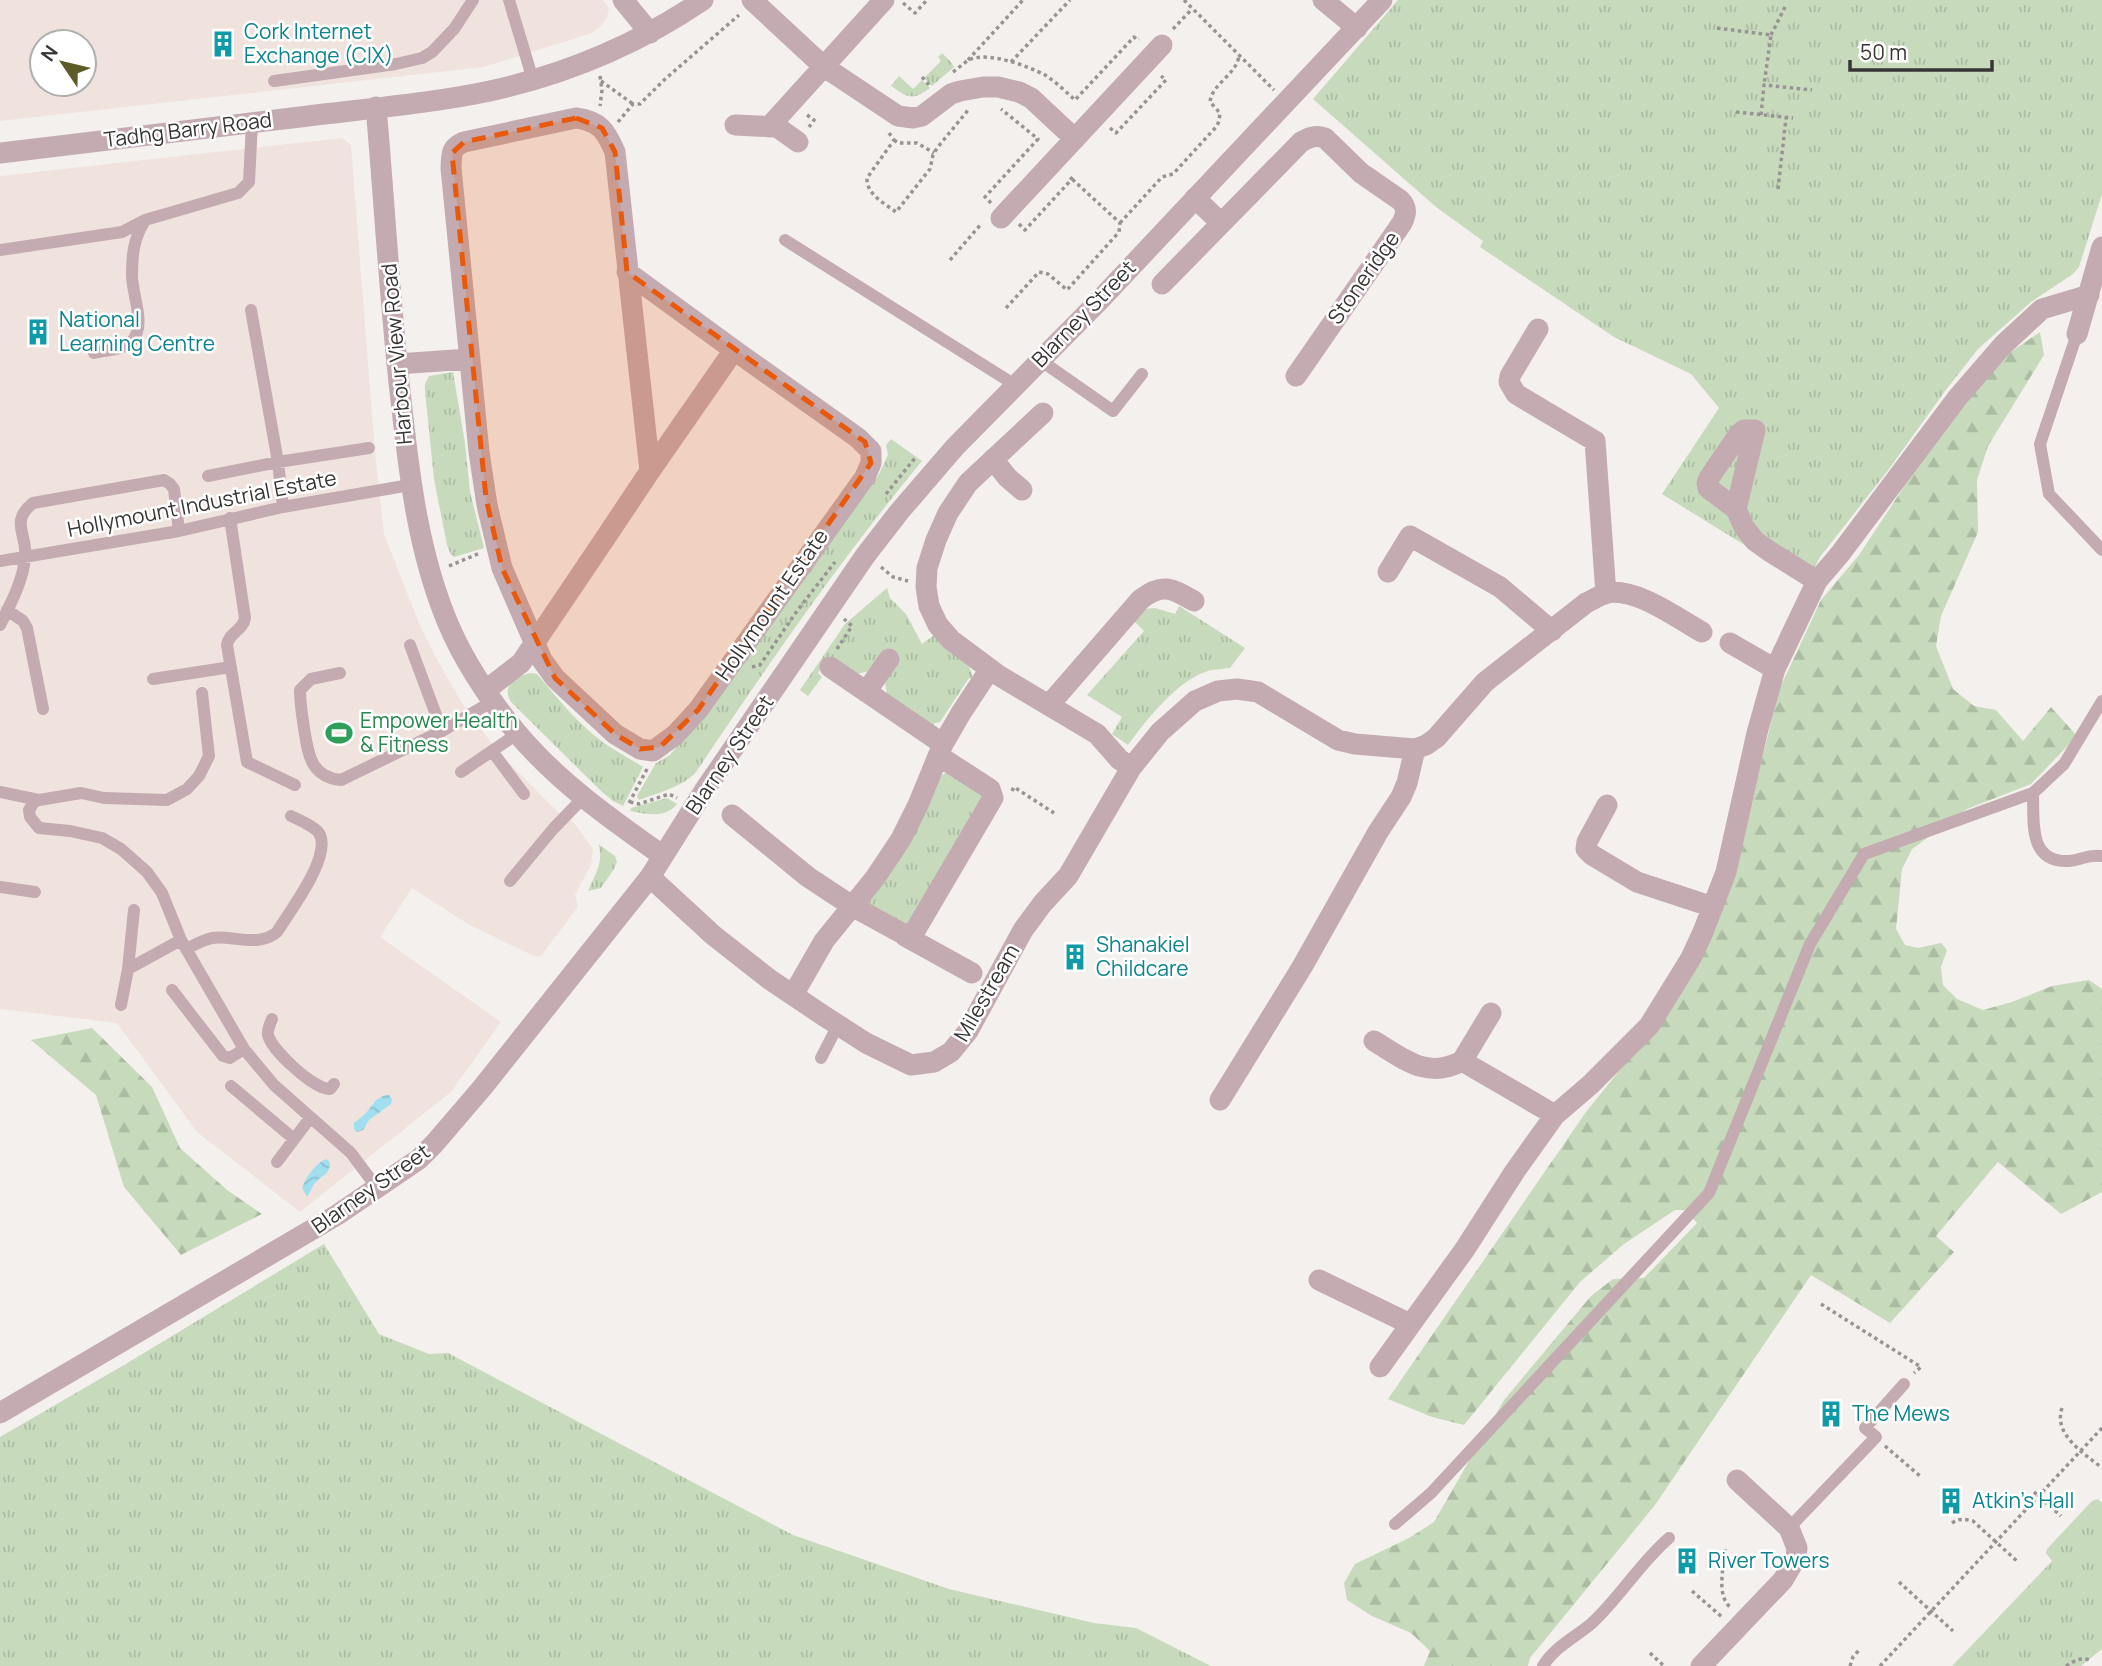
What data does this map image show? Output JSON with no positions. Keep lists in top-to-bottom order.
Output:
{
  "streets": {
    "street": [
      "Tadhg Barry Road",
      "Stoneridge",
      "Blarney Street",
      "Harbour View Road",
      "Hollymount Estate",
      "Milestream"
    ],
    "lane": ["Hollymount Industrial Estate"]
  },
  "crossings": [
    ["Tadhg Barry Road", "Harbour View Road"],
    ["Blarney Street", "Harbour View Road"],
    ["Blarney Street", "Milestream"],
    ["Harbour View Road", "Hollymount Industrial Estate"]
  ],
  "places": {
    "building": [
      "Cork Internet Exchange (CIX)",
      "National Learning Centre",
      "Shanakiel Childcare",
      "The Mews",
      "Atkin's Hall",
      "River Towers"
    ],
    "sports": ["Empower Health & Fitness"]
  },
  "scale_bar": "50 m",
  "north": "top left"
}
